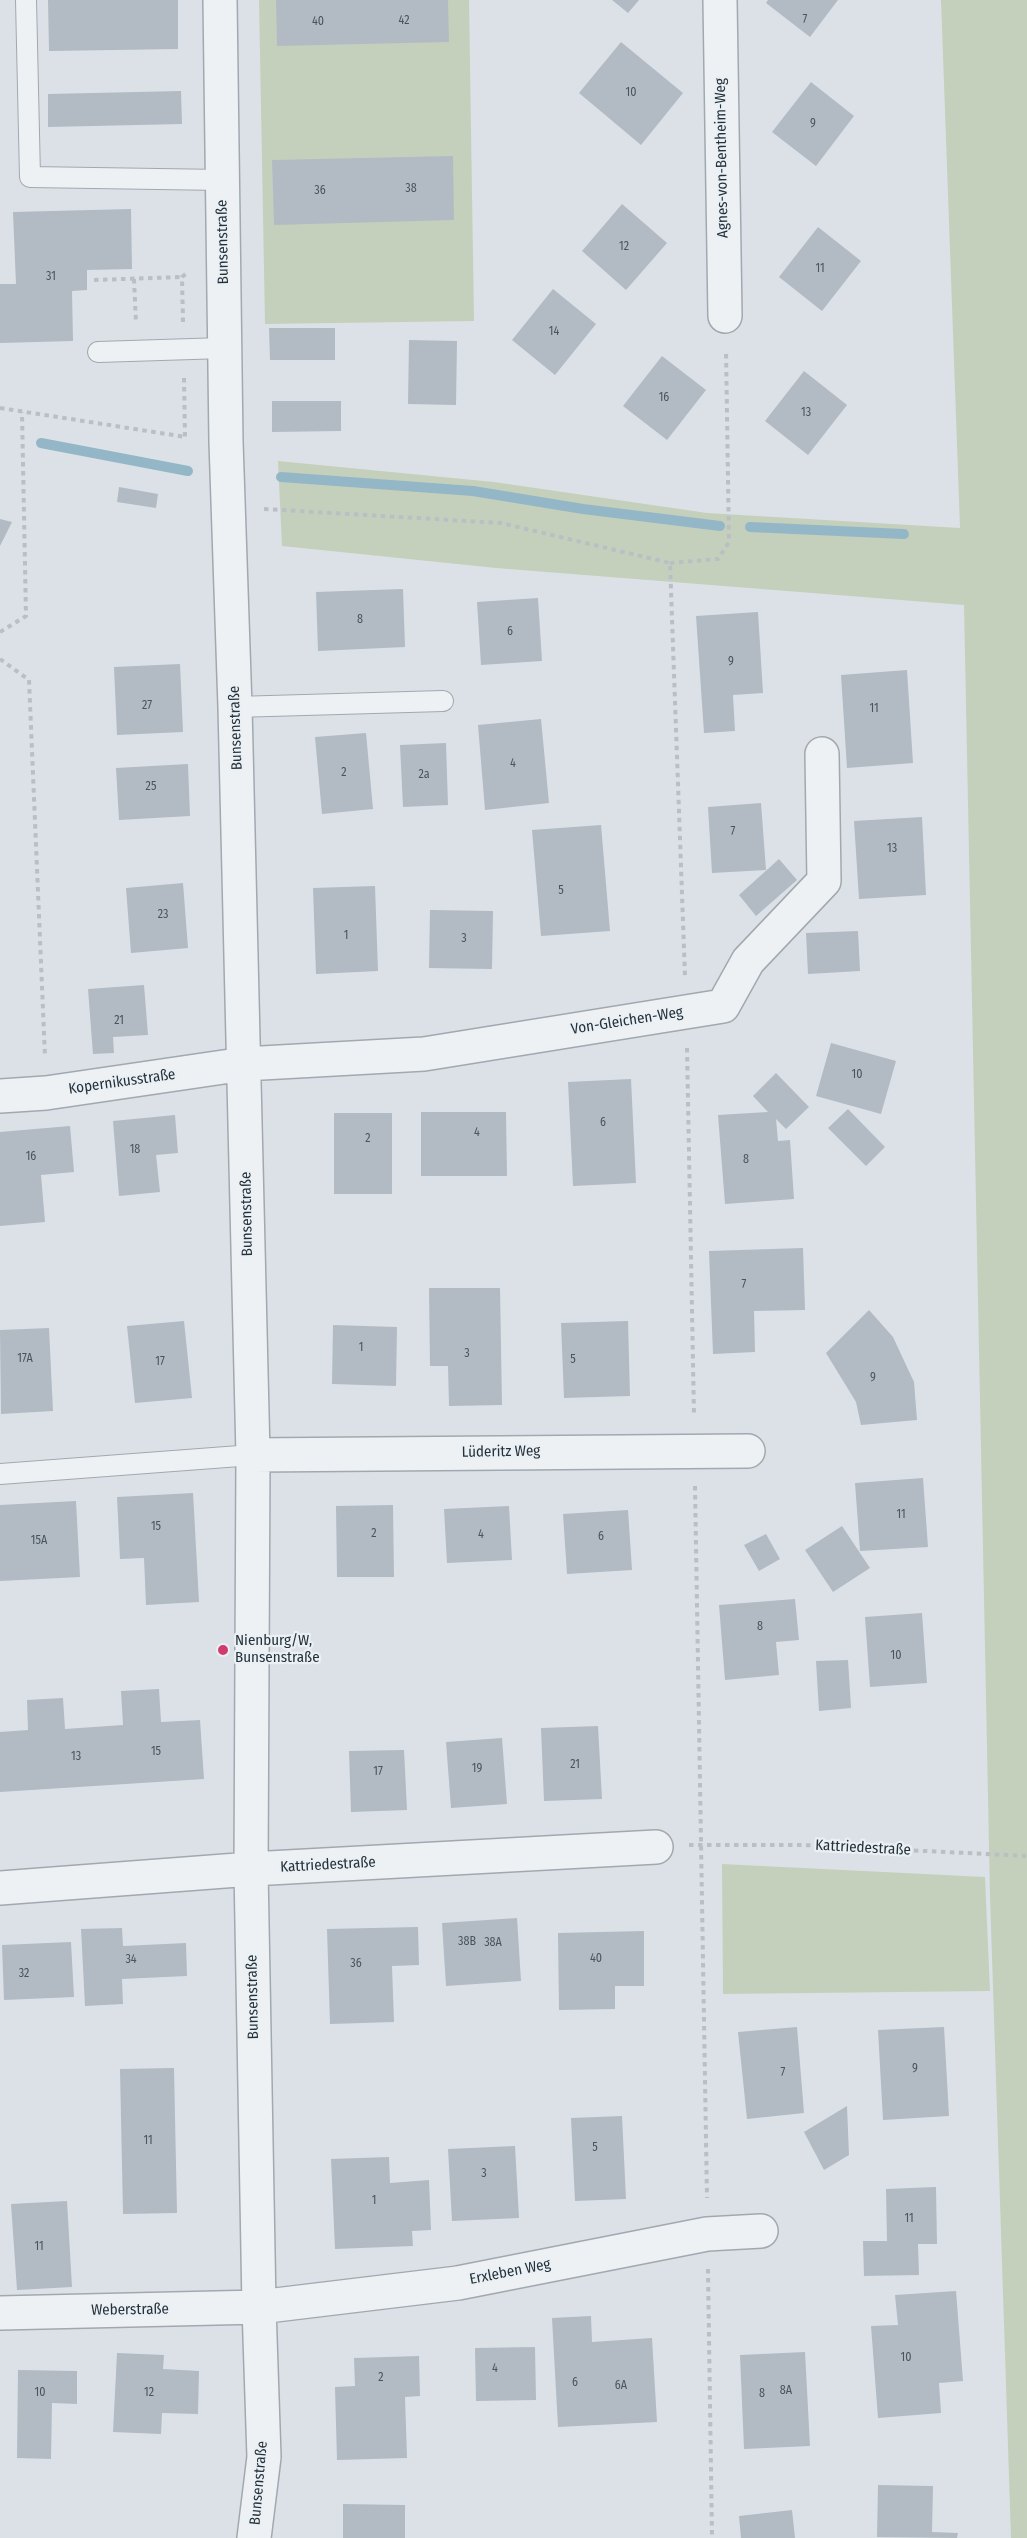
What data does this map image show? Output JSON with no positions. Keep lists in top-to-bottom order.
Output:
{
  "streets": {
    "street": [
      "Agnes-von-Bentheim-Weg",
      "Bunsenstraße",
      "Von-Gleichen-Weg",
      "Kopernikusstraße",
      "Lüderitz Weg",
      "Kattriedestraße",
      "Erxleben Weg",
      "Weberstraße"
    ]
  },
  "crossings": [
    ["Bunsenstraße", "Von-Gleichen-Weg"],
    ["Bunsenstraße", "Kopernikusstraße"],
    ["Bunsenstraße", "Lüderitz Weg"],
    ["Bunsenstraße", "Kattriedestraße"],
    ["Bunsenstraße", "Erxleben Weg"],
    ["Bunsenstraße", "Weberstraße"],
    ["Von-Gleichen-Weg", "Kopernikusstraße"],
    ["Erxleben Weg", "Weberstraße"]
  ],
  "places": ["Nienburg/W, Bunsenstraße"],
  "house_numbers": [
    "7",
    "42",
    "40",
    "10",
    "9",
    "38",
    "36",
    "12",
    "11",
    "31",
    "14",
    "16",
    "13",
    "8",
    "6",
    "9",
    "27",
    "11",
    "4",
    "2",
    "2a",
    "25",
    "7",
    "13",
    "5",
    "23",
    "1",
    "3",
    "21",
    "10",
    "6",
    "4",
    "2",
    "18",
    "16",
    "8",
    "7",
    "1",
    "3",
    "17A",
    "5",
    "17",
    "9",
    "11",
    "15",
    "2",
    "4",
    "6",
    "15A",
    "8",
    "10",
    "15",
    "13",
    "21",
    "19",
    "17",
    "38B",
    "38A",
    "40",
    "34",
    "36",
    "32",
    "9",
    "7",
    "11",
    "5",
    "3",
    "1",
    "11",
    "11",
    "10",
    "4",
    "2",
    "6",
    "6A",
    "8A",
    "10",
    "12",
    "8"
  ]
}
